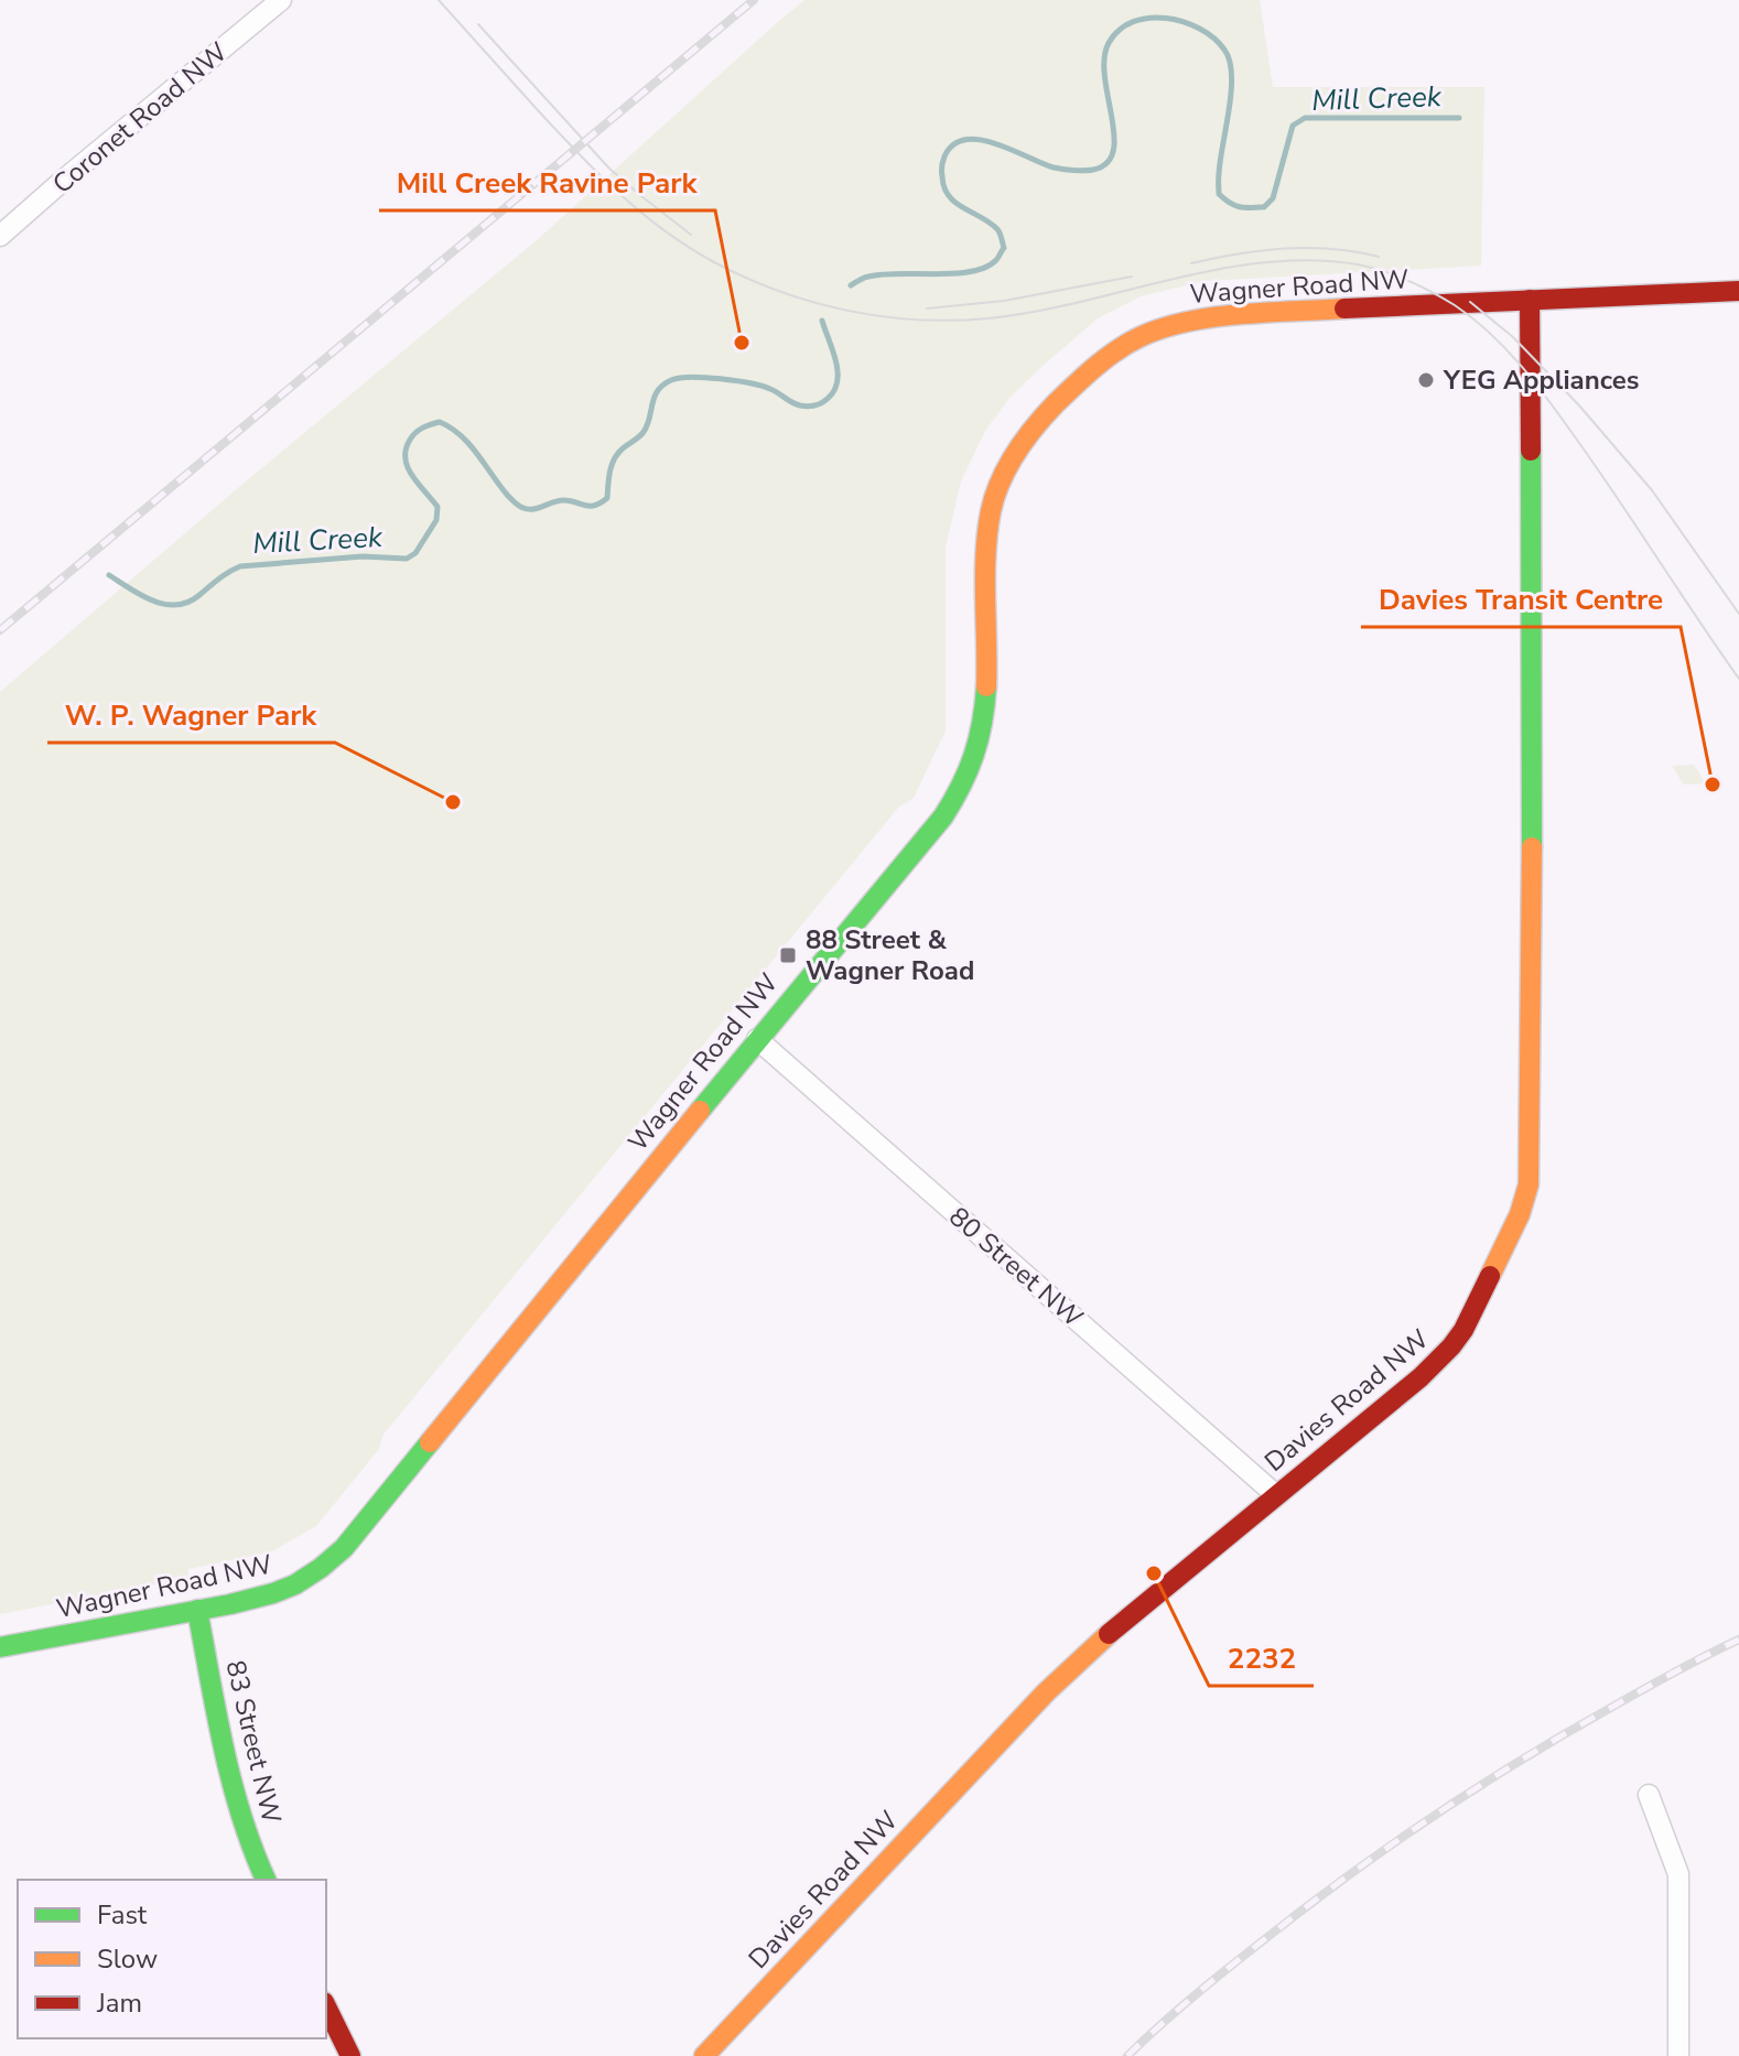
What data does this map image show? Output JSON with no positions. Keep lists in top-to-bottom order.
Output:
{
  "streets": {
    "street": [
      "Coronet Road NW",
      "Wagner Road NW",
      "80 Street NW",
      "Davies Road NW",
      "83 Street NW"
    ]
  },
  "crossings": [
    ["Wagner Road NW", "80 Street NW"],
    ["Wagner Road NW", "Davies Road NW"],
    ["Wagner Road NW", "83 Street NW"],
    ["80 Street NW", "Davies Road NW"]
  ],
  "water": ["Mill Creek"],
  "places": {
    "other": [
      "Mill Creek Ravine Park",
      "YEG Appliances",
      "Davies Transit Centre",
      "W. P. Wagner Park",
      "2232"
    ],
    "transit": ["88 Street & Wagner Road"]
  },
  "legend": ["Fast", "Slow", "Jam"]
}
